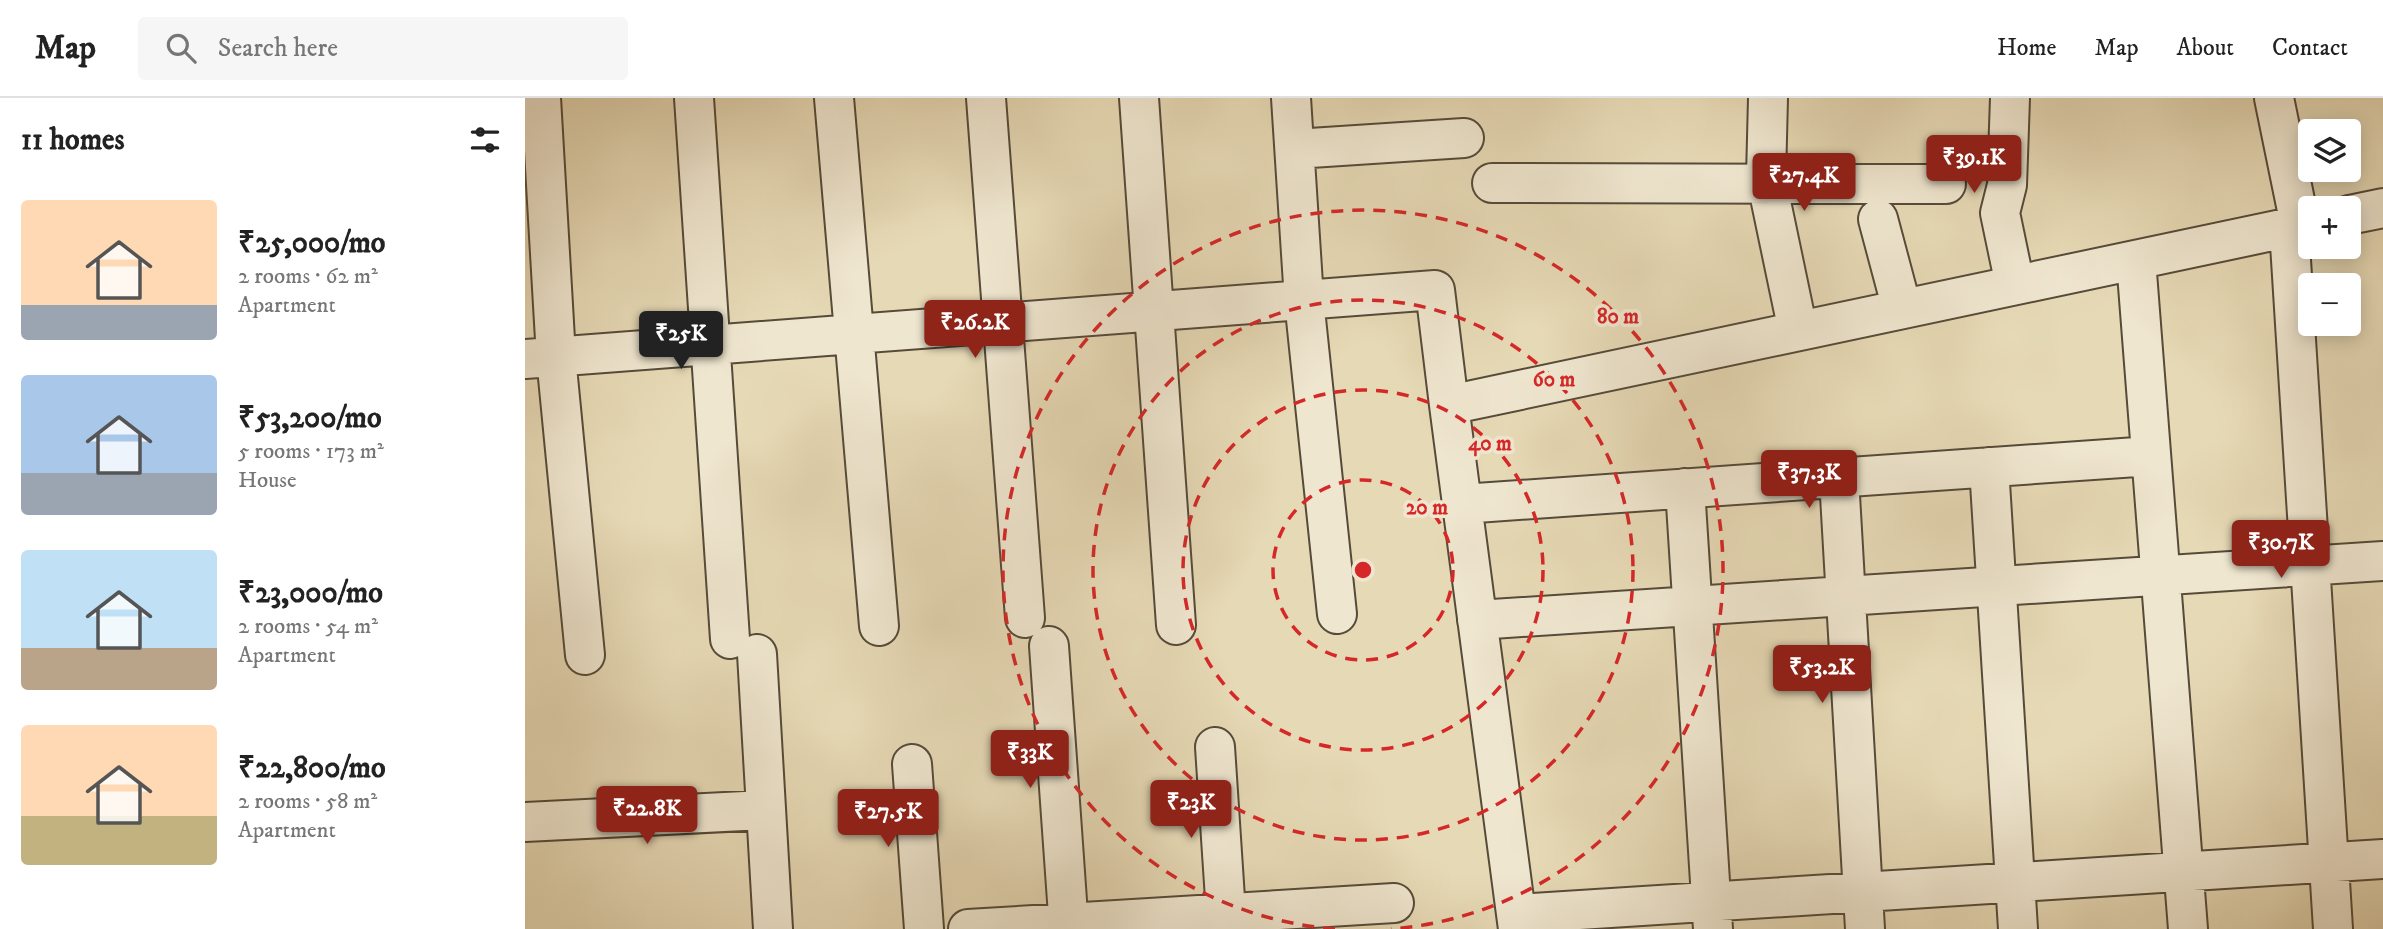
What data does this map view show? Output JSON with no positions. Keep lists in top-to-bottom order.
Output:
{
  "page": {
    "header": "Map",
    "search": "Search here",
    "nav": [
      "Home",
      "Map",
      "About",
      "Contact"
    ],
    "heading": "11 homes",
    "map_buttons": ["+", "−"],
    "price": [
      "₹39.1K",
      "₹27.4K",
      "₹26.2K",
      "₹25K",
      "₹37.3K",
      "₹30.7K",
      "₹53.2K",
      "₹33K",
      "₹23K",
      "₹22.8K",
      "₹27.5K"
    ],
    "list": [
      {
        "name": "₹25,000/mo",
        "note": "2 rooms · 62 m² · Apartment"
      },
      {
        "name": "₹53,200/mo",
        "note": "5 rooms · 173 m² · House"
      },
      {
        "name": "₹23,000/mo",
        "note": "2 rooms · 54 m² · Apartment"
      },
      {
        "name": "₹22,800/mo",
        "note": "2 rooms · 58 m² · Apartment"
      }
    ]
  },
  "rings": [
    "80 m",
    "60 m",
    "40 m",
    "20 m"
  ]
}
